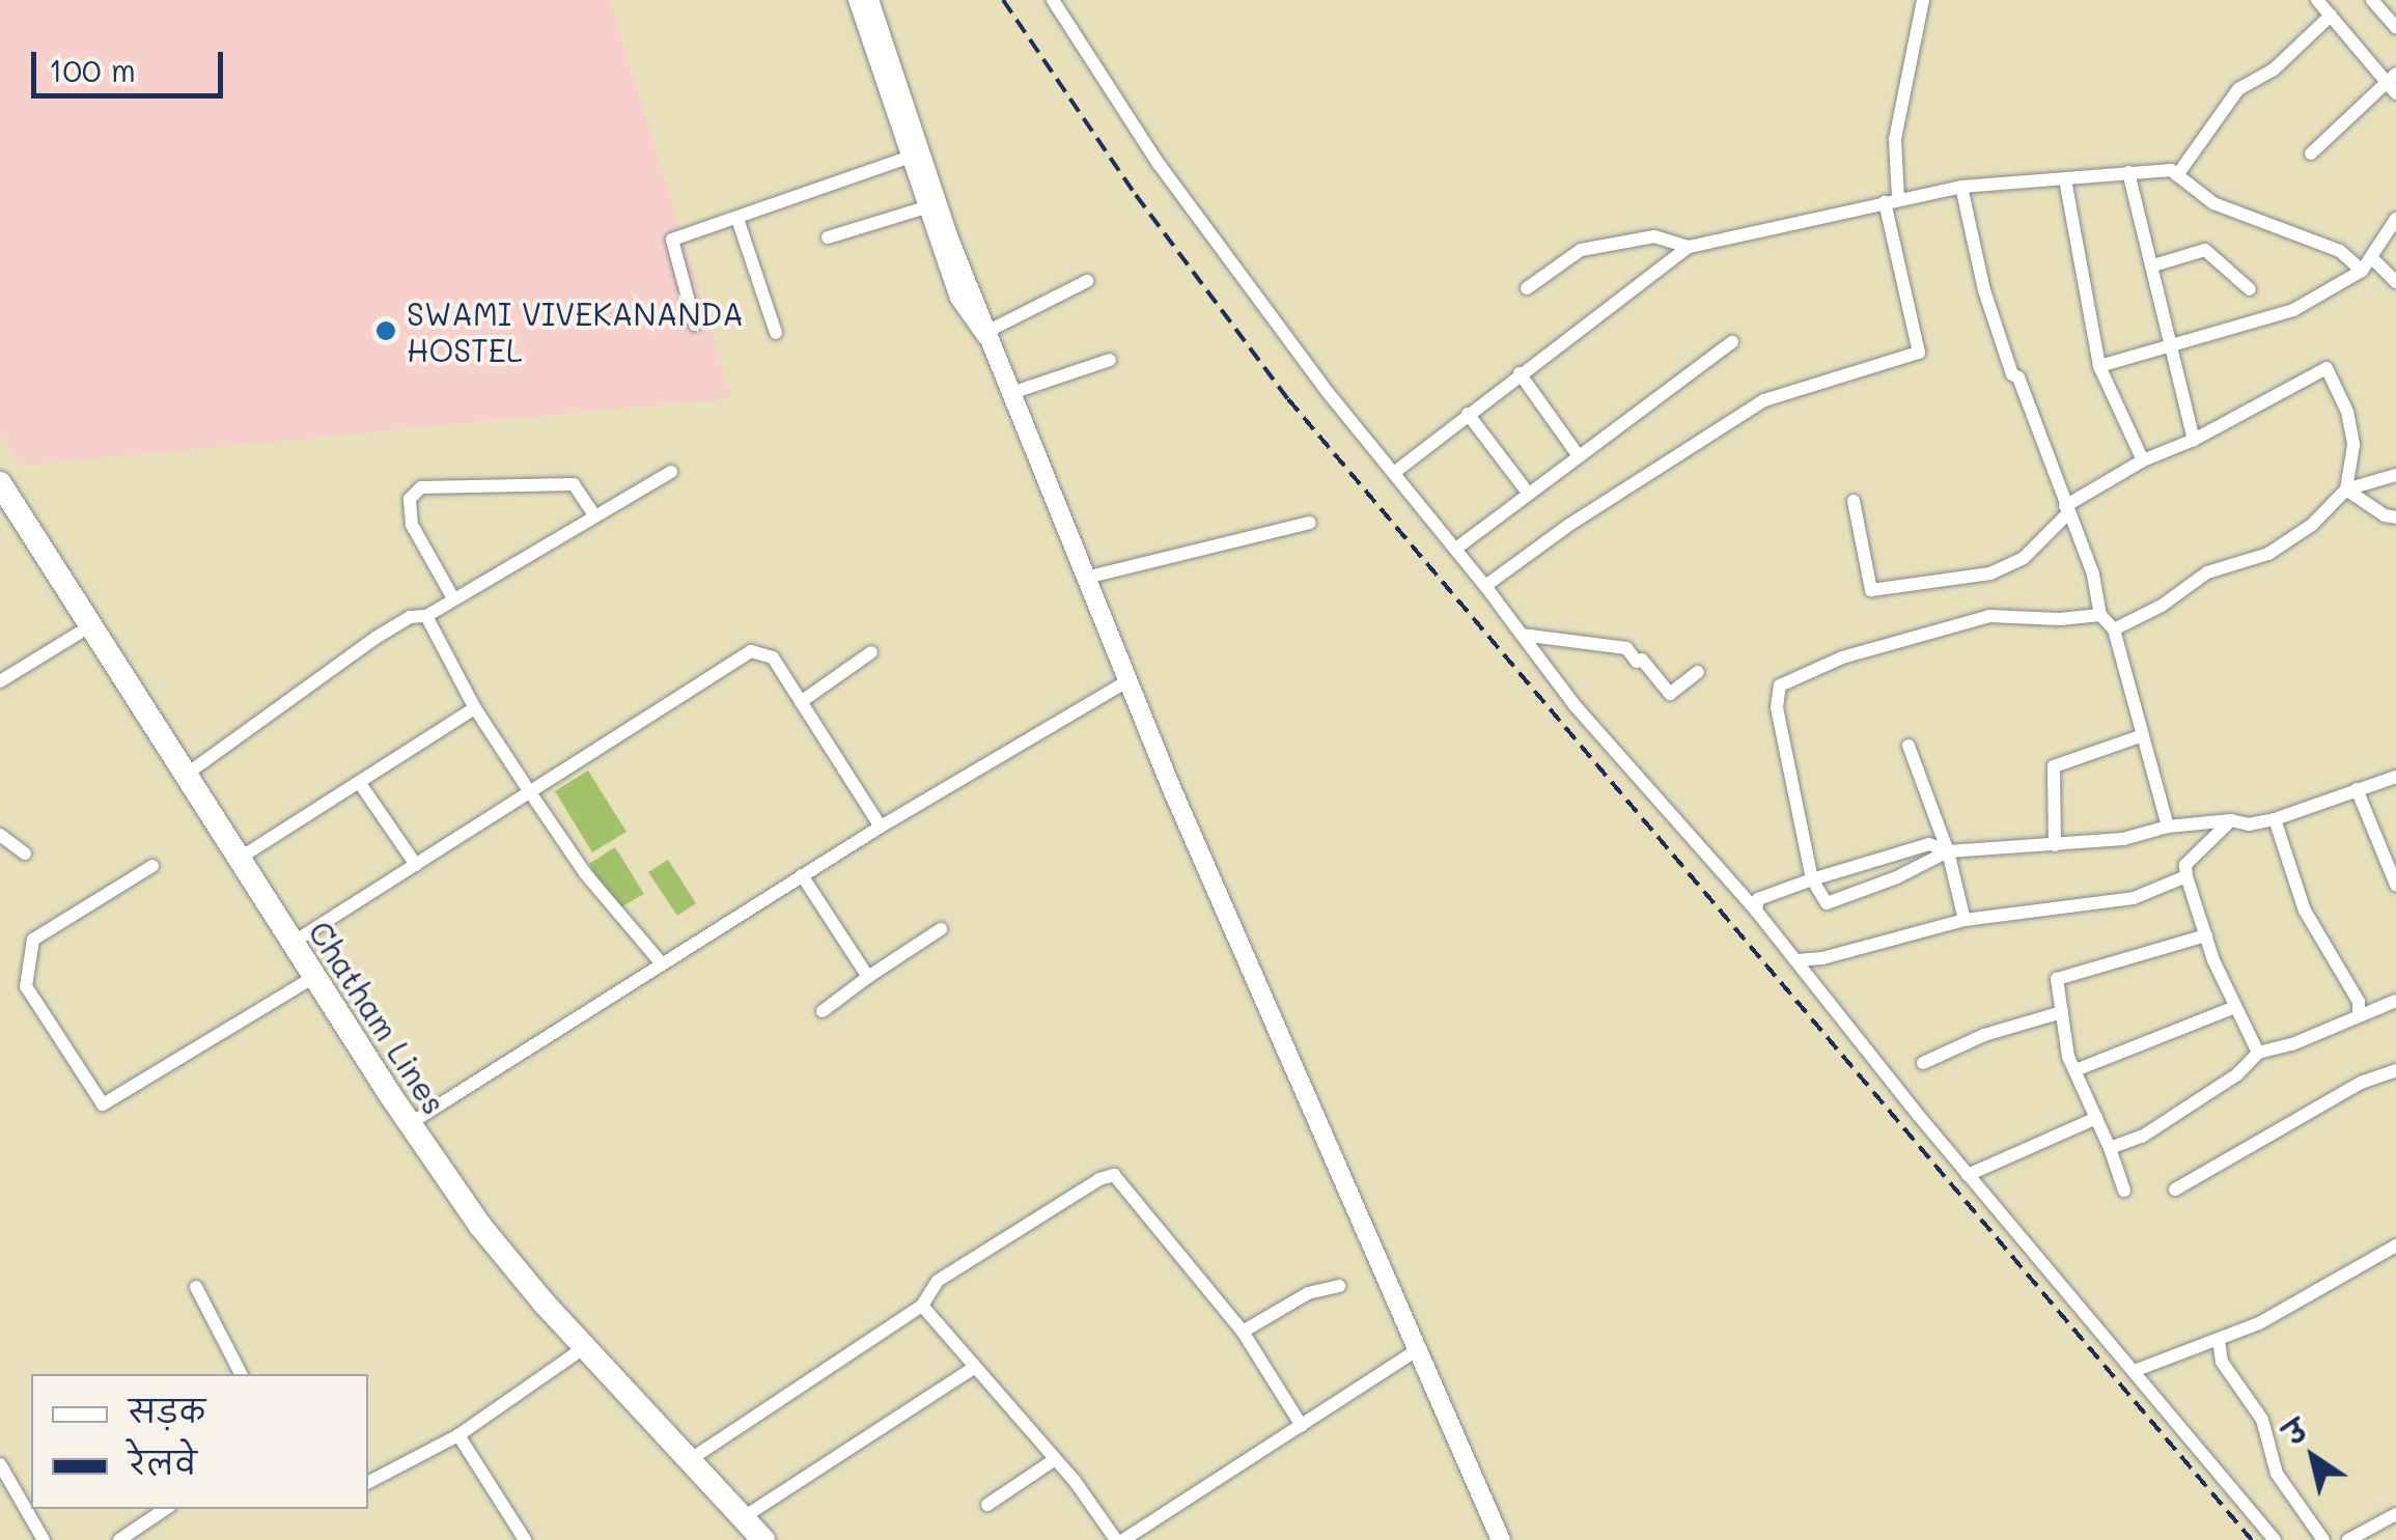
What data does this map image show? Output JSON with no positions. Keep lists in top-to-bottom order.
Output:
{
  "streets": {
    "highway": ["Chatham Lines"]
  },
  "places": ["SWAMI VIVEKANANDA HOSTEL"],
  "legend": ["सड़क", "रेलवे"],
  "scale_bar": "100 m",
  "north": "top left"
}
